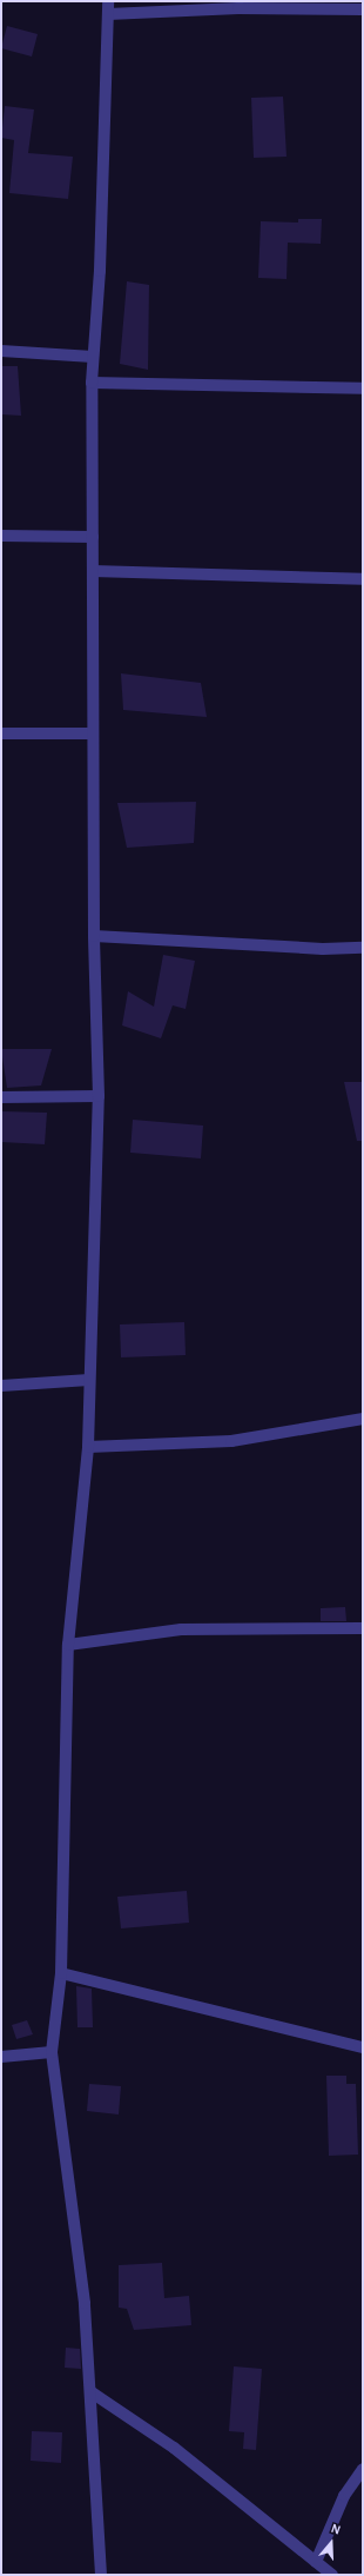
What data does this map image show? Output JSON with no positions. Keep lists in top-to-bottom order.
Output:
{
  "north": "top"
}
